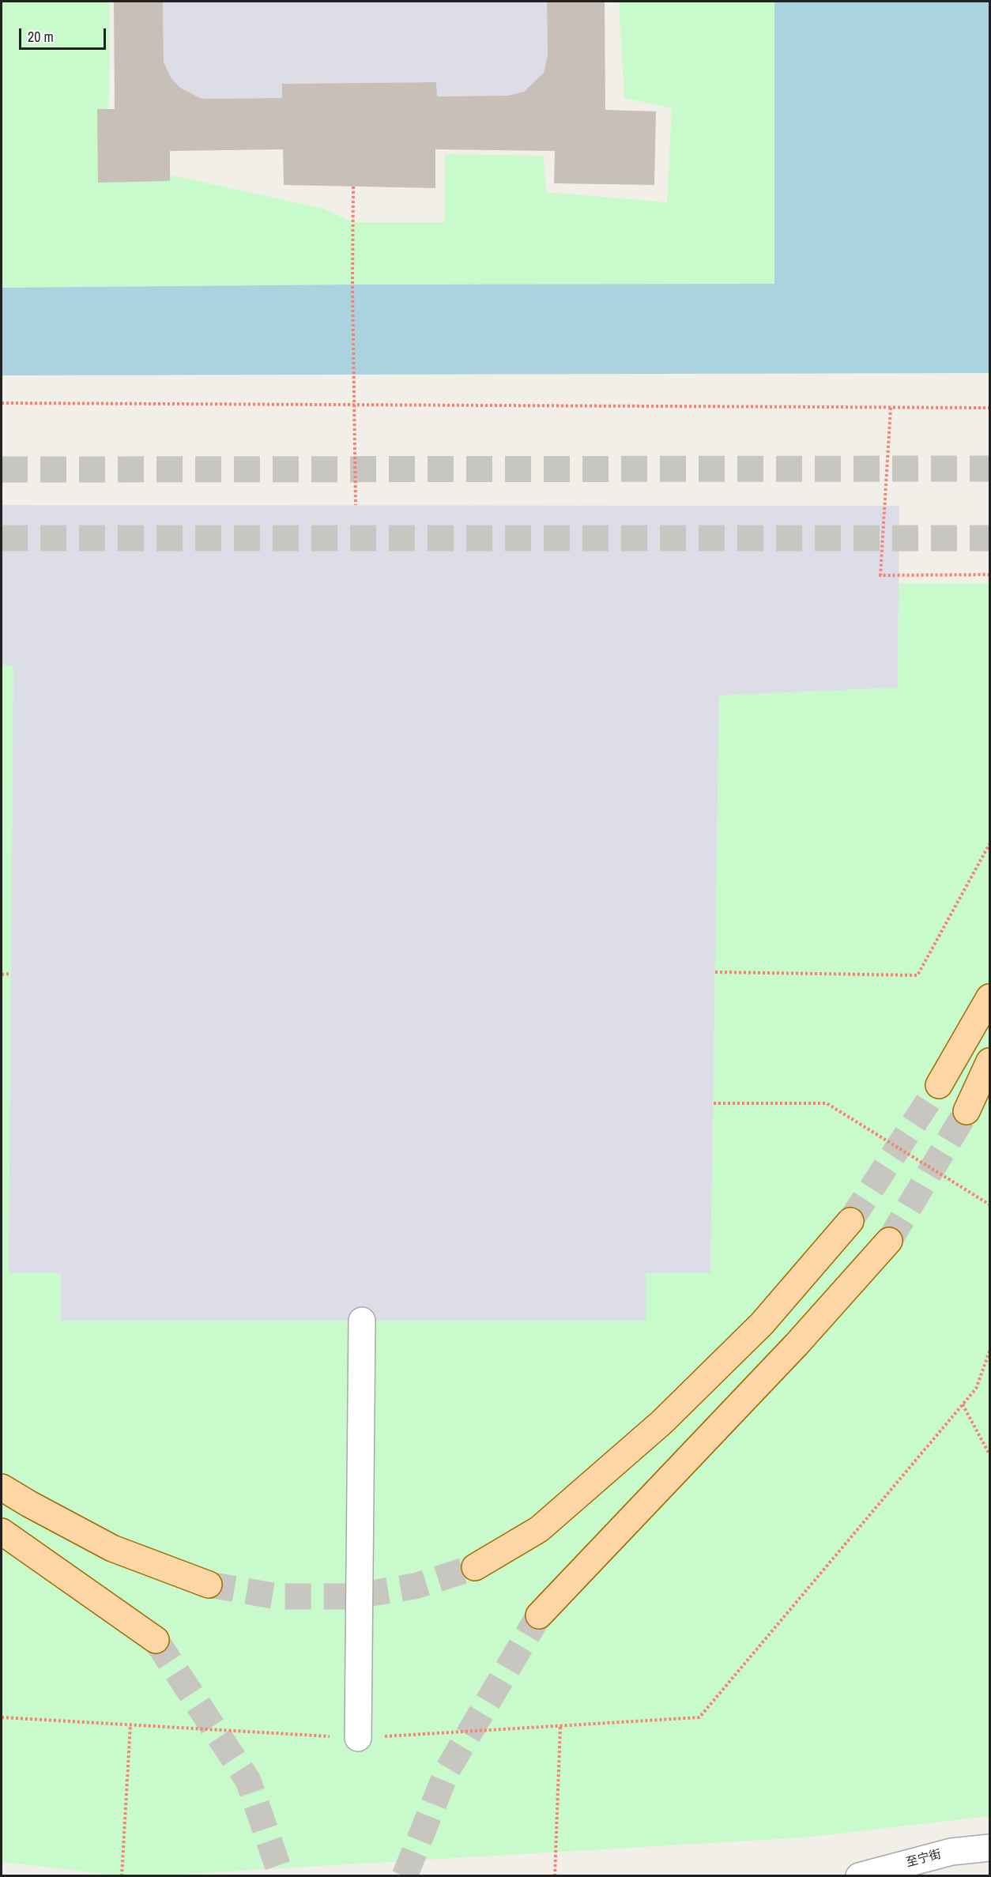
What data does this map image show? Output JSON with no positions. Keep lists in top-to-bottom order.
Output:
{
  "streets": {
    "street": ["至宁街"]
  },
  "scale_bar": "20 m"
}
